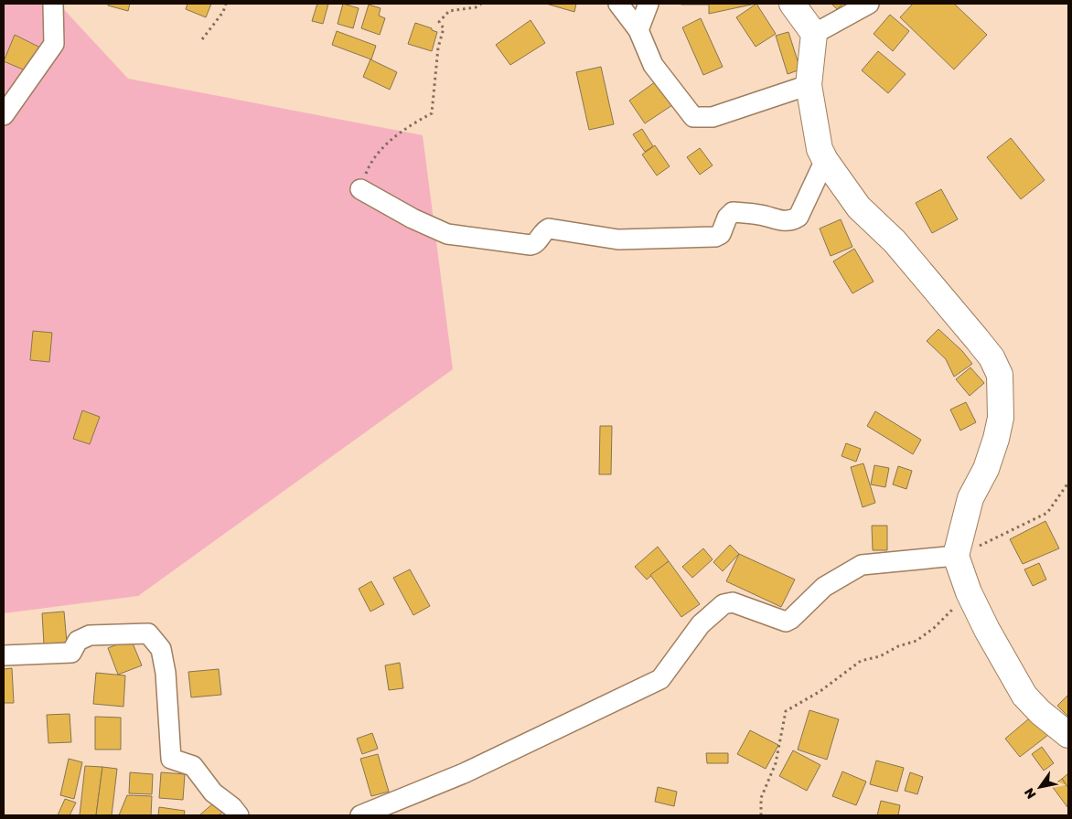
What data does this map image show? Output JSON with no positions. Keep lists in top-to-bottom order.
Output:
{
  "north": "bottom left"
}
